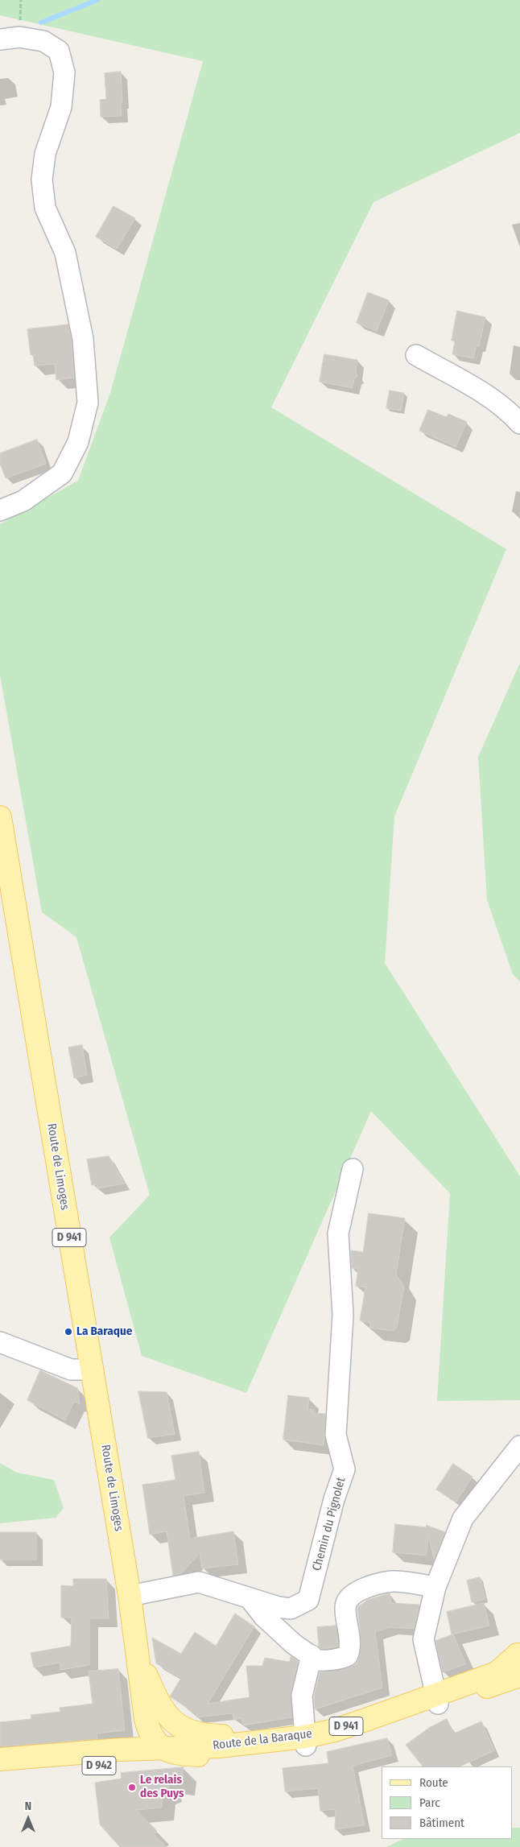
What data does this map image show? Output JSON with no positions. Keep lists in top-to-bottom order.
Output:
{
  "streets": {
    "main road": [
      "Route de Limoges",
      "D 941",
      "Route de la Baraque",
      "D 942"
    ],
    "street": ["Chemin du Pignolet"]
  },
  "crossings": [
    ["Route de Limoges", "D 941"],
    ["Route de Limoges", "Chemin du Pignolet"],
    ["D 941", "Route de la Baraque"],
    ["D 941", "D 942"],
    ["Route de la Baraque", "D 942"]
  ],
  "places": ["La Baraque", "Le relais des Puys"],
  "legend": ["Route", "Parc", "Bâtiment"],
  "north": "top"
}
